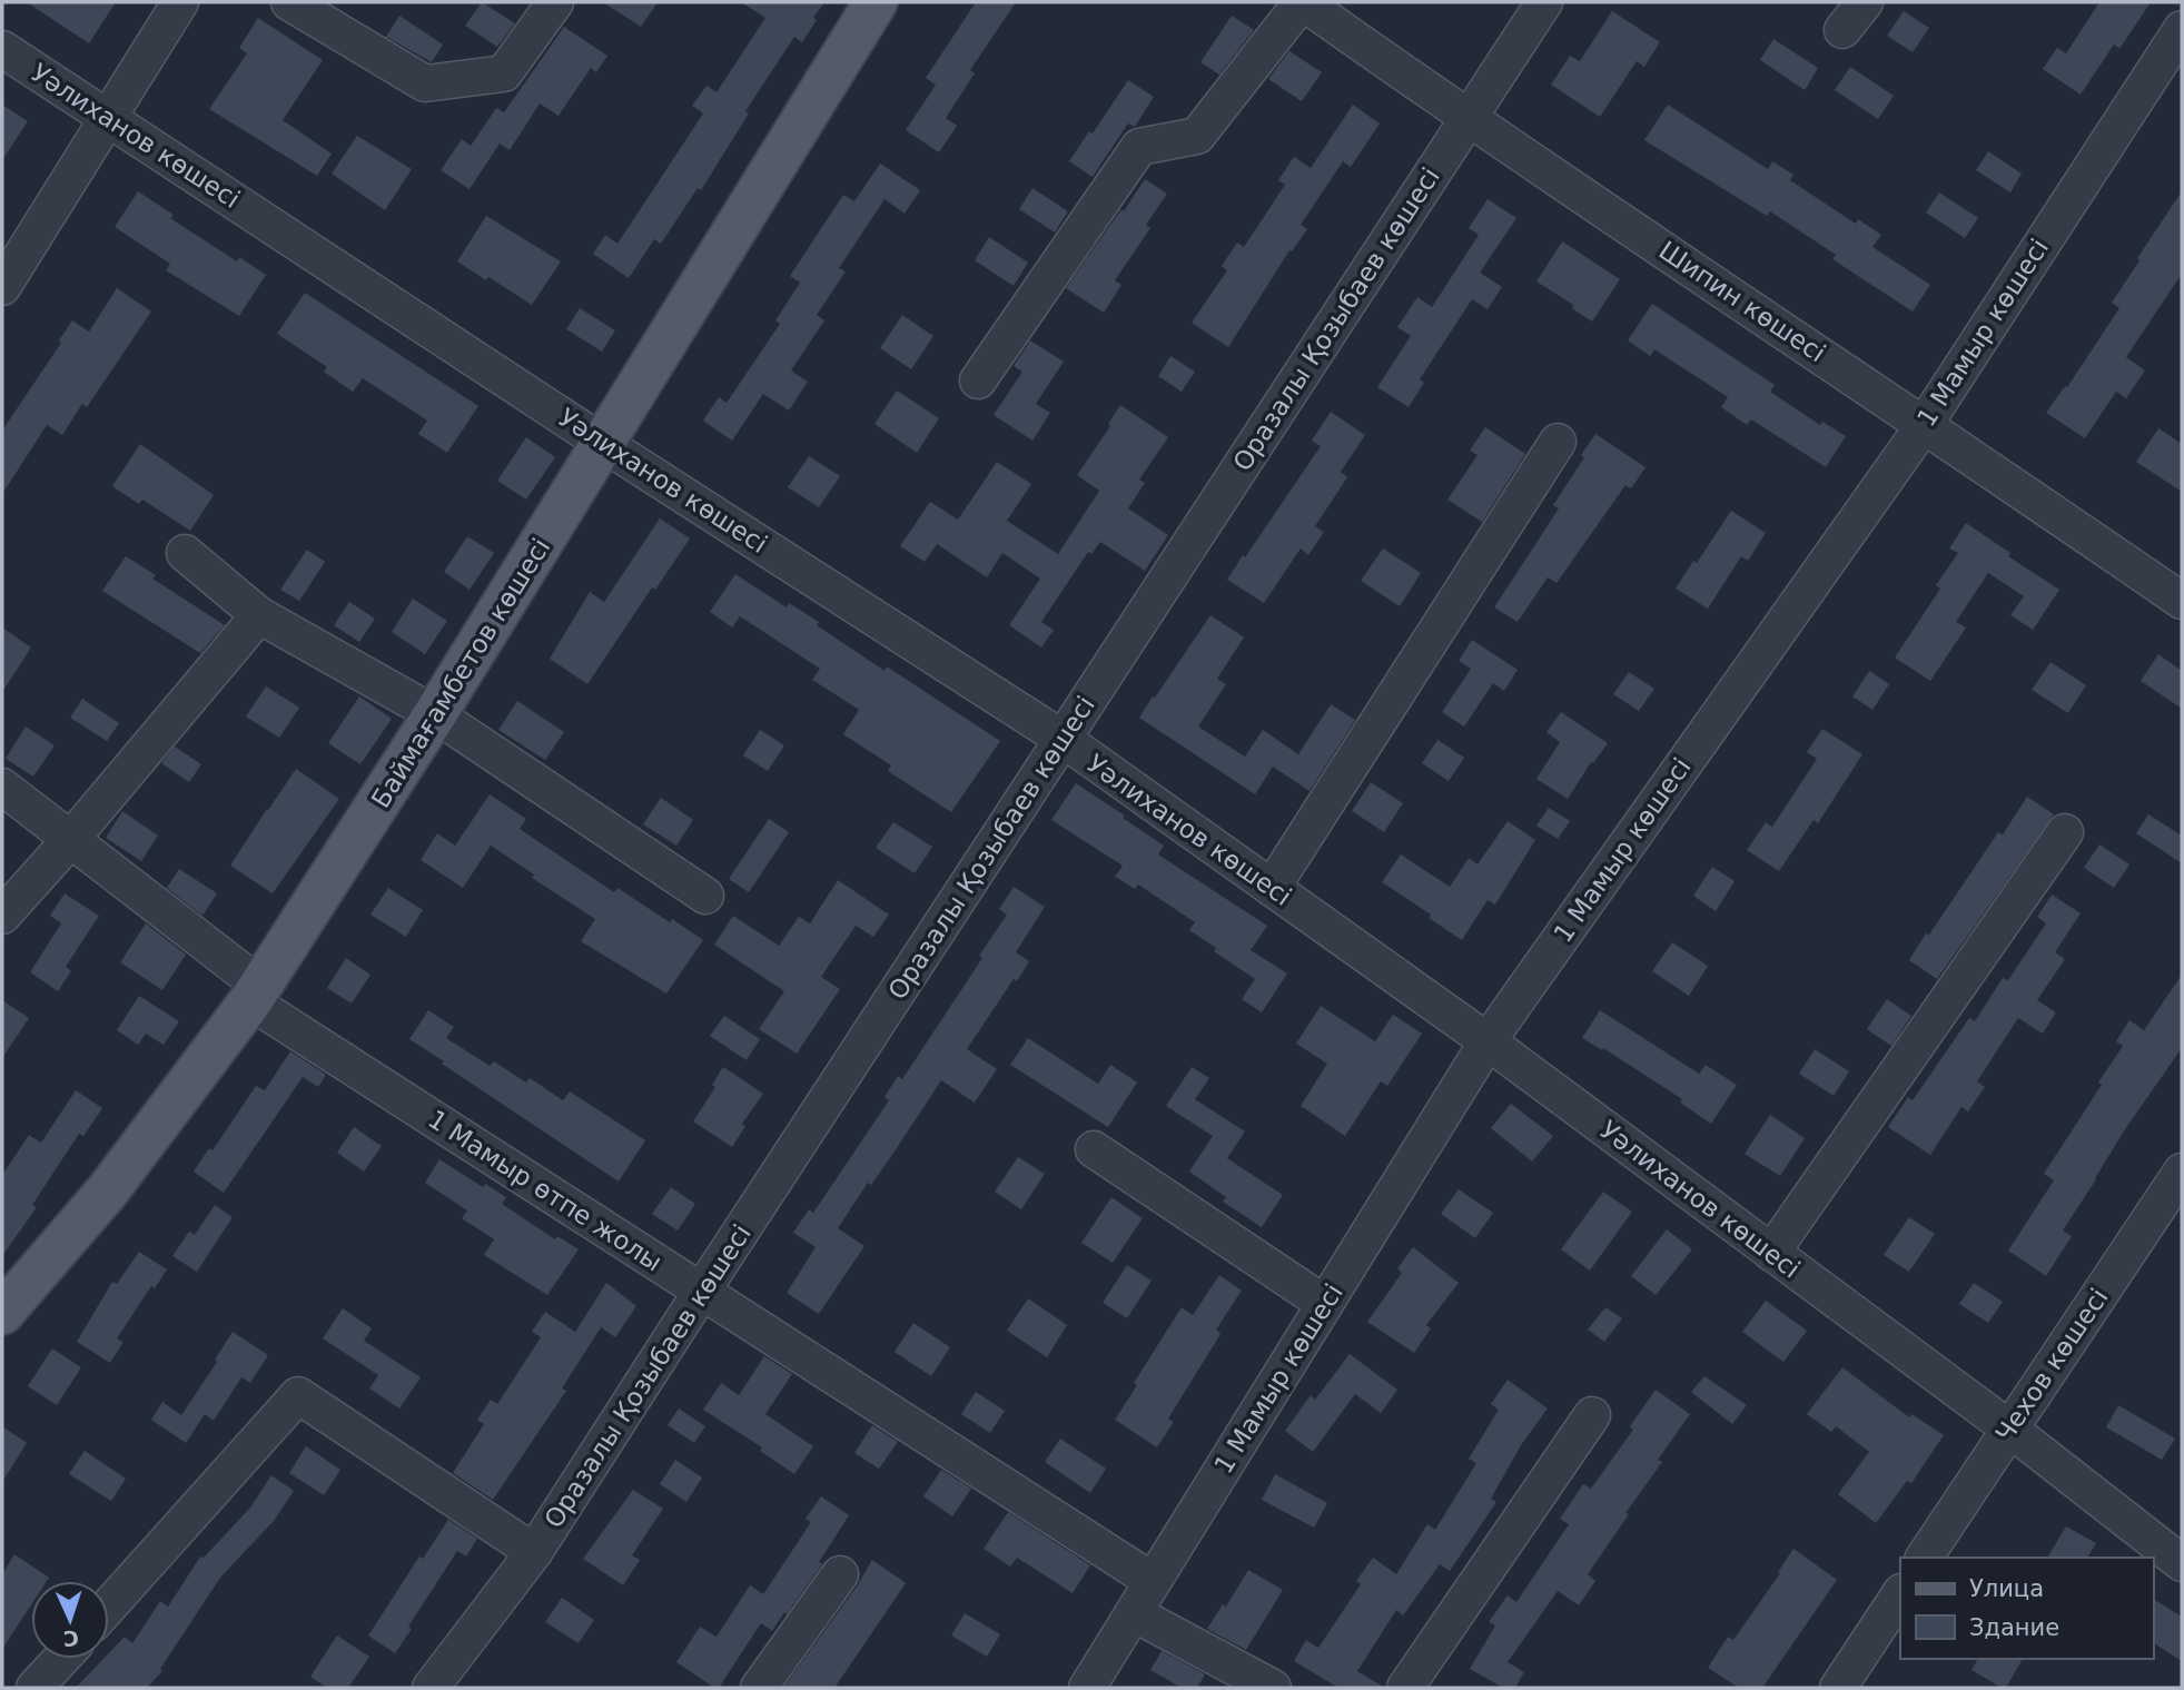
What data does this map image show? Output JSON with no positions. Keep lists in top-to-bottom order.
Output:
{
  "streets": {
    "main road": ["Баймағамбетов көшесі"],
    "street": [
      "Уәлиханов көшесі",
      "Шипин көшесі",
      "Оразалы Қозыбаев көшесі",
      "1 Мамыр көшесі",
      "1 Мамыр өтпе жолы",
      "Чехов көшесі"
    ]
  },
  "crossings": [
    ["Уәлиханов көшесі", "Оразалы Қозыбаев көшесі"],
    ["Уәлиханов көшесі", "1 Мамыр көшесі"],
    ["Уәлиханов көшесі", "Баймағамбетов көшесі"],
    ["Уәлиханов көшесі", "Чехов көшесі"],
    ["Шипин көшесі", "Оразалы Қозыбаев көшесі"],
    ["Шипин көшесі", "1 Мамыр көшесі"],
    ["Оразалы Қозыбаев көшесі", "1 Мамыр өтпе жолы"],
    ["1 Мамыр көшесі", "1 Мамыр өтпе жолы"],
    ["Баймағамбетов көшесі", "1 Мамыр өтпе жолы"]
  ],
  "legend": ["Улица", "Здание"],
  "north": "bottom"
}
